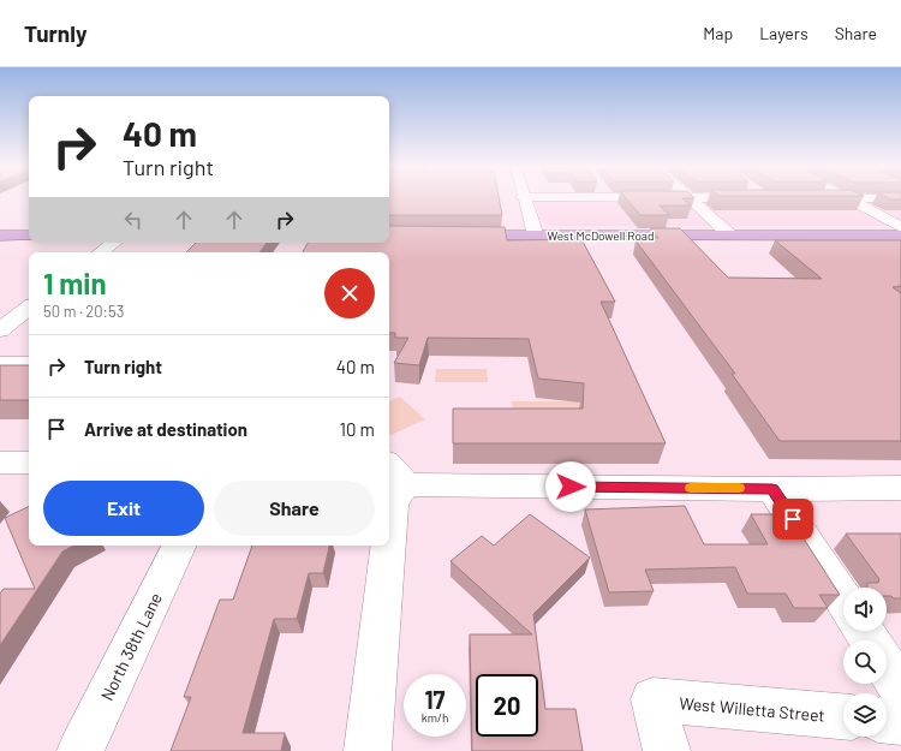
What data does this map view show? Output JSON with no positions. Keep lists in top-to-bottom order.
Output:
{
  "streets": {
    "main road": ["West McDowell Road"],
    "street": ["North 38th Lane", "West Willetta Street"]
  },
  "page": {
    "header": "Turnly",
    "nav": ["Map", "Layers", "Share"],
    "turn": ["40 m", "Turn right"],
    "heading": ["1 min", "50 m · 20:53"],
    "list": [
      {
        "name": "Turn right",
        "value": "40 m"
      },
      {
        "name": "Arrive at destination",
        "value": "10 m"
      }
    ],
    "buttons": ["Exit", "Share"],
    "speed": "17 km/h",
    "limit": "20"
  }
}
